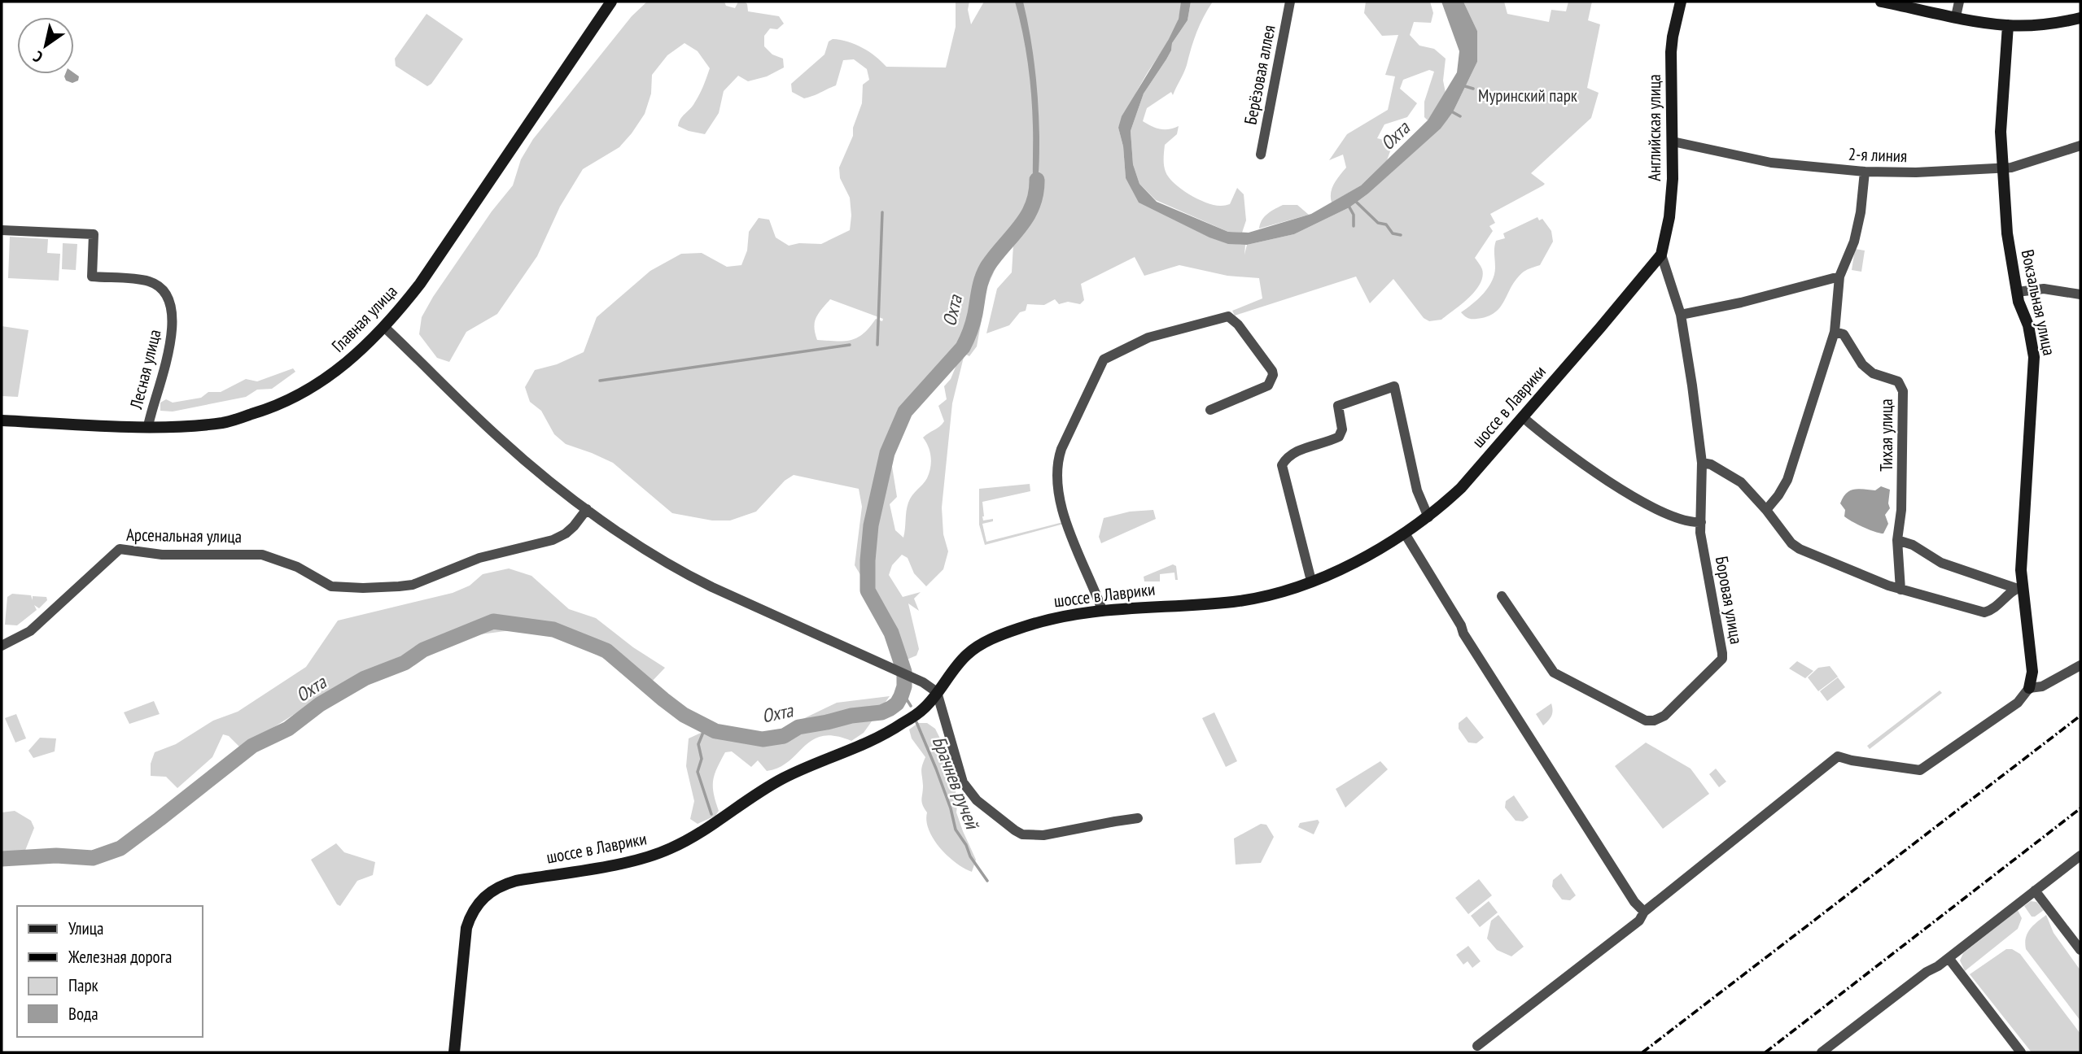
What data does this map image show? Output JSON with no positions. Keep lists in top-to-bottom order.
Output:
{
  "streets": {
    "street": [
      "Берёзовая аллея",
      "Английская улица",
      "2-я линия",
      "Вокзальная улица",
      "Главная улица",
      "Лесная улица",
      "шоссе в Лаврики",
      "Тихая улица",
      "Арсенальная улица",
      "Боровая улица"
    ]
  },
  "crossings": [
    ["Английская улица", "2-я линия"],
    ["Английская улица", "шоссе в Лаврики"],
    ["Английская улица", "Боровая улица"],
    ["2-я линия", "Вокзальная улица"],
    ["Главная улица", "Лесная улица"],
    ["шоссе в Лаврики", "Боровая улица"]
  ],
  "water": ["Охта", "Брачнев ручей"],
  "parks": ["Муринский парк"],
  "legend": [
    "Улица",
    "Железная дорога",
    "Парк",
    "Вода"
  ],
  "north": "bottom left"
}
